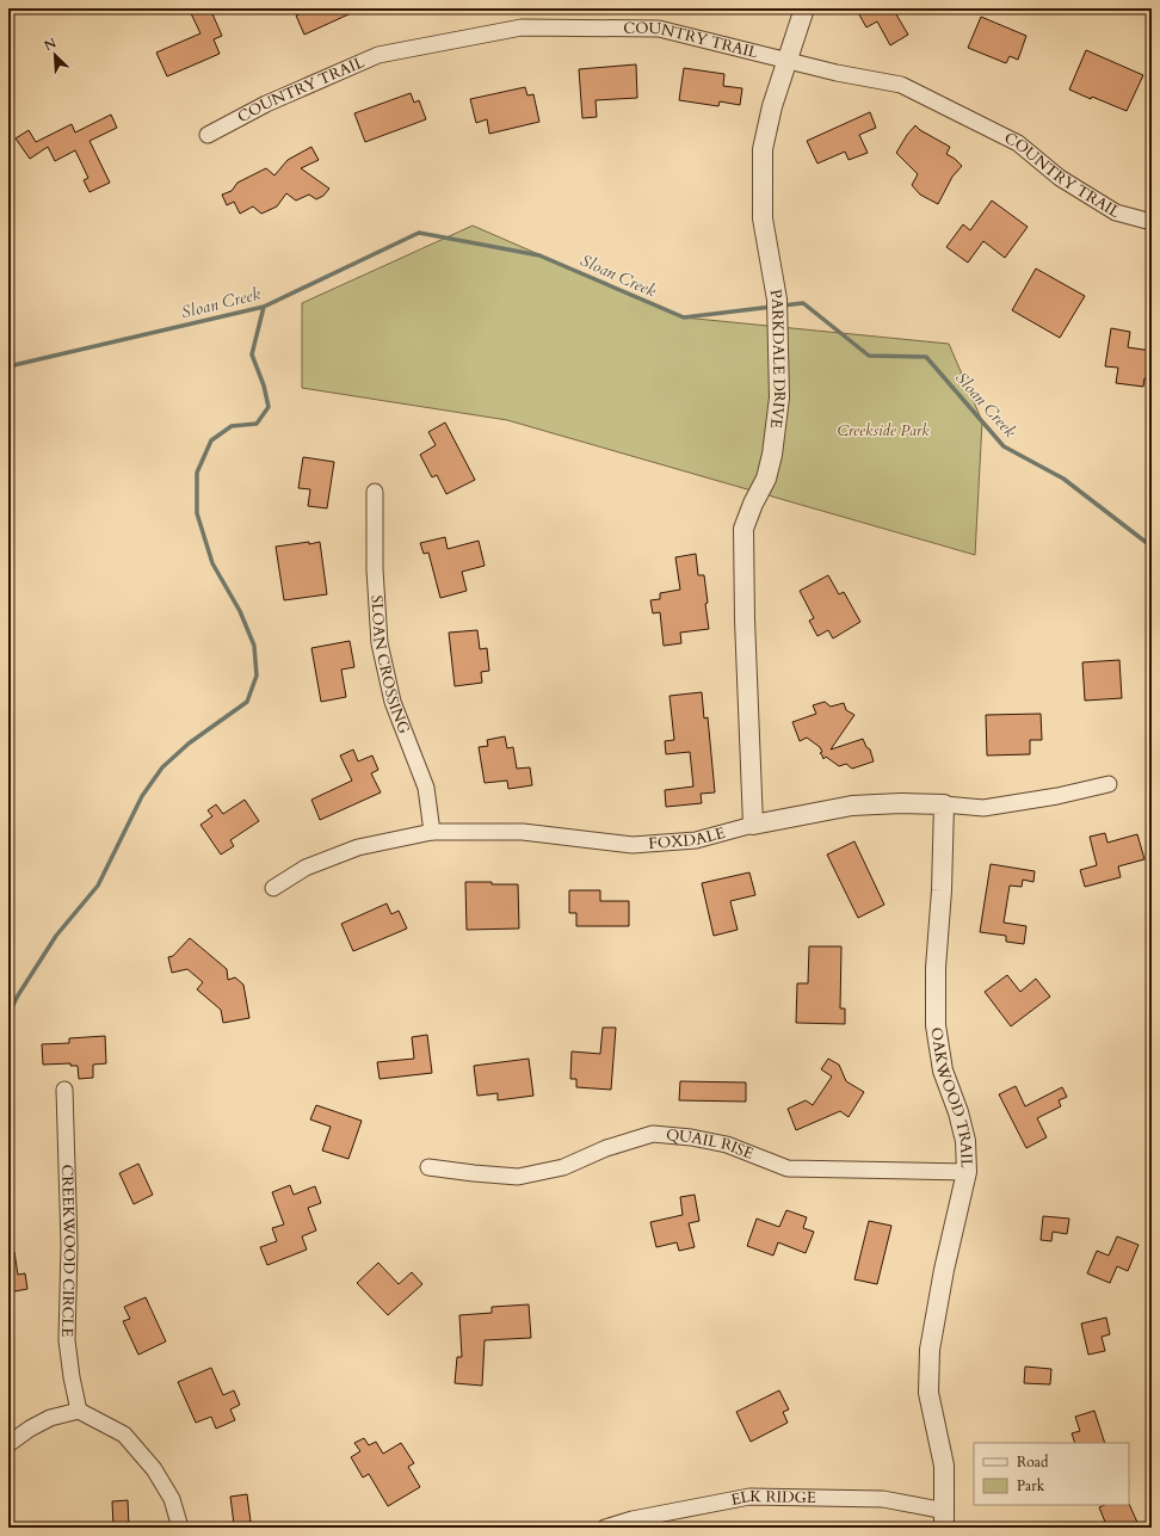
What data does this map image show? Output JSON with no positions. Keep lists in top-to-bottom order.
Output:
{
  "streets": {
    "street": [
      "COUNTRY TRAIL",
      "PARKDALE DRIVE",
      "SLOAN CROSSING",
      "FOXDALE",
      "OAKWOOD TRAIL",
      "QUAIL RISE",
      "CREEKWOOD CIRCLE",
      "ELK RIDGE"
    ]
  },
  "crossings": [
    ["COUNTRY TRAIL", "PARKDALE DRIVE"],
    ["PARKDALE DRIVE", "FOXDALE"],
    ["SLOAN CROSSING", "FOXDALE"],
    ["FOXDALE", "OAKWOOD TRAIL"],
    ["OAKWOOD TRAIL", "QUAIL RISE"],
    ["OAKWOOD TRAIL", "ELK RIDGE"]
  ],
  "water": ["Sloan Creek"],
  "parks": ["Creekside Park"],
  "legend": ["Road", "Park"],
  "north": "top left"
}
